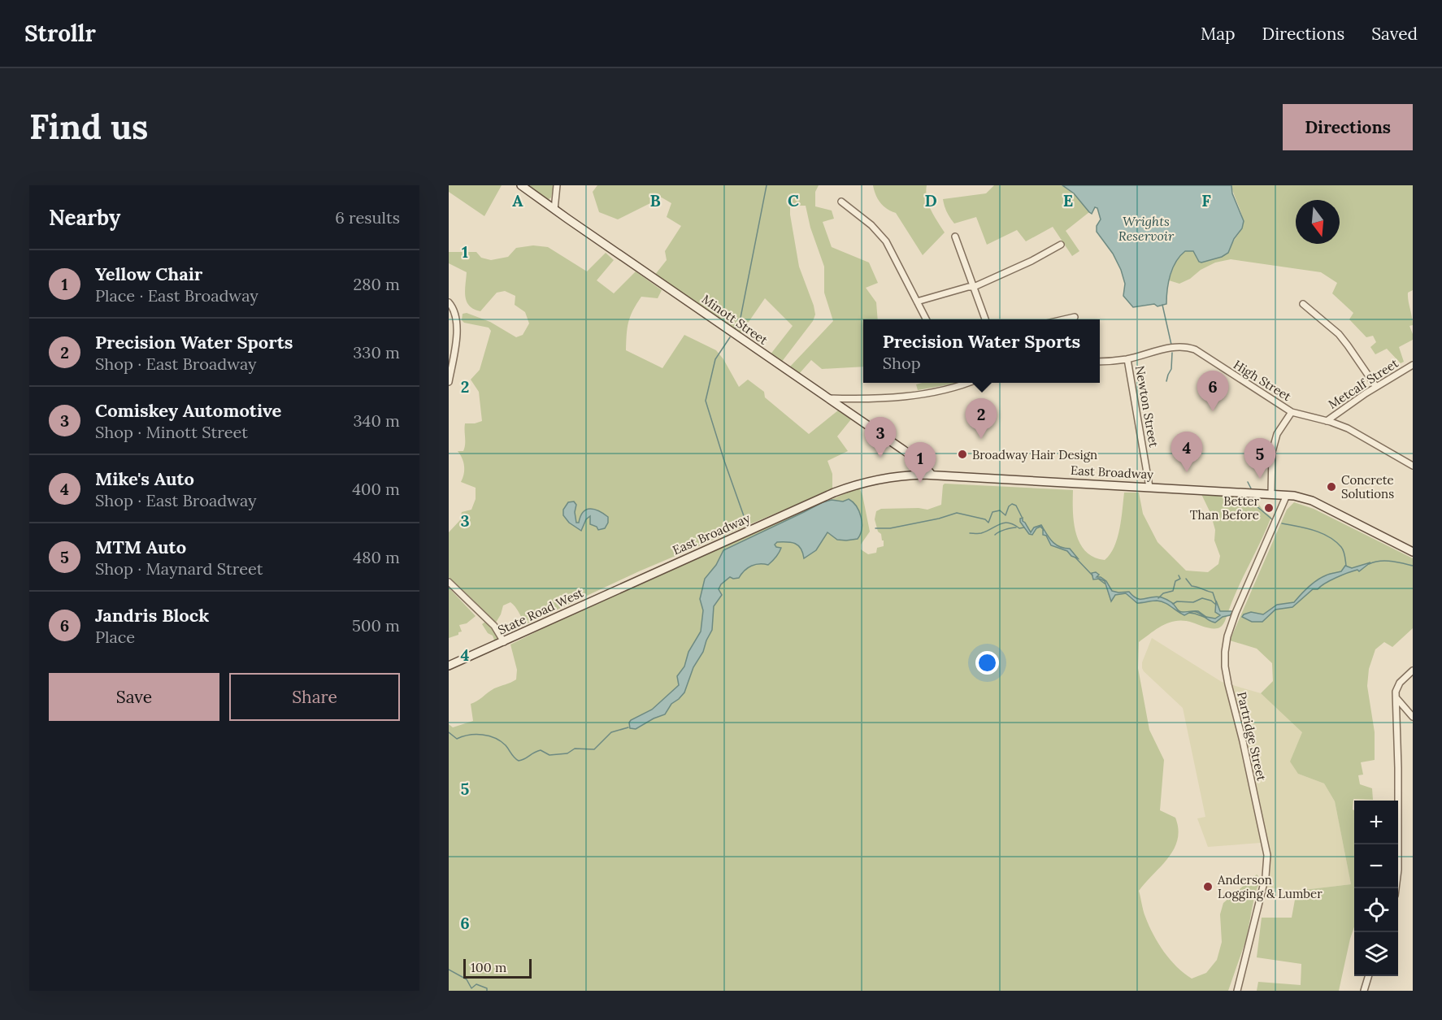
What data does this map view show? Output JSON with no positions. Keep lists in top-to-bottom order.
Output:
{
  "streets": {
    "main road": ["Minott Street", "East Broadway", "State Road West"],
    "street": [
      "High Street",
      "Metcalf Street",
      "Newton Street",
      "Partridge Street"
    ]
  },
  "crossings": [
    ["Minott Street", "East Broadway"],
    ["High Street", "Metcalf Street"],
    ["High Street", "Newton Street"],
    ["Newton Street", "East Broadway"],
    ["East Broadway", "State Road West"],
    ["East Broadway", "Partridge Street"]
  ],
  "water": ["Wrights Reservoir"],
  "places": [
    "Broadway Hair Design",
    "Concrete Solutions",
    "Better Than Before",
    "Anderson Logging & Lumber"
  ],
  "scale_bar": "100 m",
  "north": "bottom",
  "page": {
    "header": "Strollr",
    "nav": ["Map", "Directions", "Saved"],
    "buttons": [
      "Directions",
      ["Save", "Share"]
    ],
    "title": "Find us",
    "heading": ["Nearby", "6 results"],
    "list": [
      {
        "mark": "1",
        "name": "Yellow Chair",
        "note": "Place · East Broadway",
        "value": "280 m"
      },
      {
        "mark": "2",
        "name": "Precision Water Sports",
        "note": "Shop · East Broadway",
        "value": "330 m"
      },
      {
        "mark": "3",
        "name": "Comiskey Automotive",
        "note": "Shop · Minott Street",
        "value": "340 m"
      },
      {
        "mark": "4",
        "name": "Mike's Auto",
        "note": "Shop · East Broadway",
        "value": "400 m"
      },
      {
        "mark": "5",
        "name": "MTM Auto",
        "note": "Shop · Maynard Street",
        "value": "480 m"
      },
      {
        "mark": "6",
        "name": "Jandris Block",
        "note": "Place",
        "value": "500 m"
      }
    ],
    "popup": ["Precision Water Sports", "Shop"],
    "pins": [
      "6",
      "2",
      "3",
      "4",
      "5",
      "1"
    ],
    "map_buttons": ["+", "−"],
    "scale": "100 m"
  },
  "grid": {
    "columns": [
      "A",
      "B",
      "C",
      "D",
      "E",
      "F"
    ],
    "rows": [
      "1",
      "2",
      "3",
      "4",
      "5",
      "6"
    ]
  }
}
